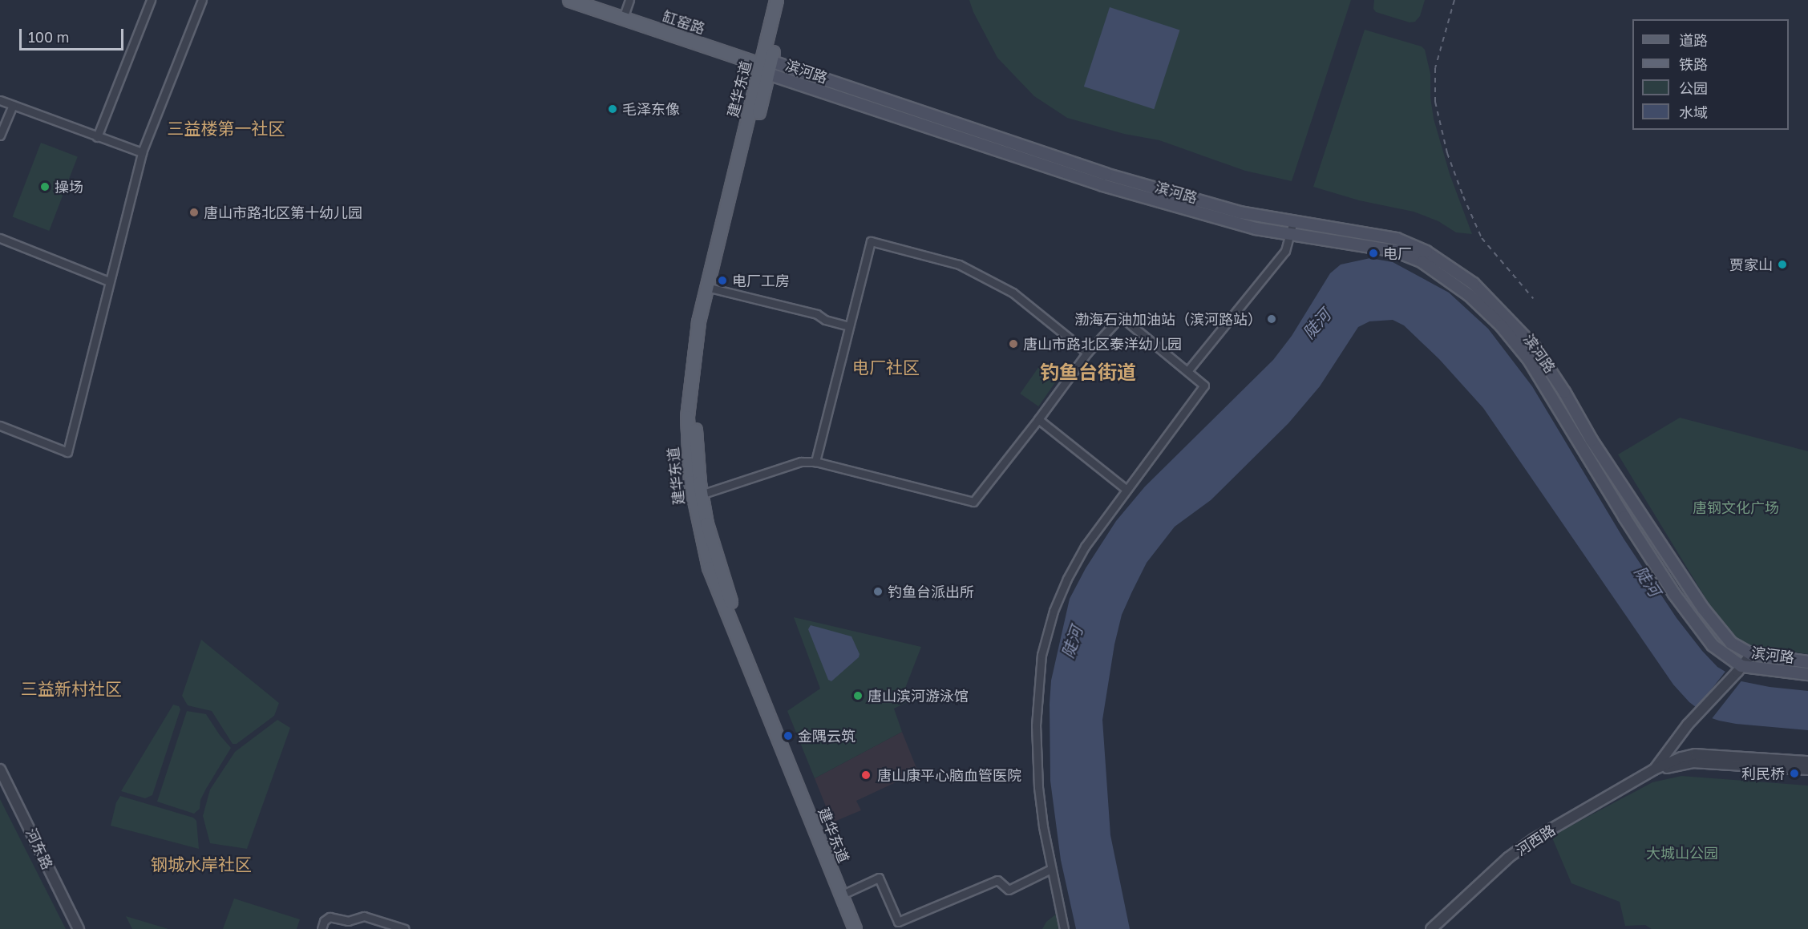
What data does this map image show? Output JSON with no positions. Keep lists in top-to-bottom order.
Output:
{
  "streets": {
    "main road": ["缸窑路", "滨河路", "建华东道"],
    "street": ["河西路", "河东路"]
  },
  "crossings": [
    ["缸窑路", "滨河路"],
    ["缸窑路", "建华东道"],
    ["滨河路", "建华东道"]
  ],
  "districts": [
    "三益楼第一社区",
    "电厂社区",
    "钓鱼台街道",
    "三益新村社区",
    "钢城水岸社区"
  ],
  "water": ["陡河"],
  "parks": ["唐钢文化广场", "大城山公园"],
  "places": [
    "毛泽东像",
    "操场",
    "唐山市路北区第十幼儿园",
    "电厂",
    "贾家山",
    "电厂工房",
    "渤海石油加油站（滨河路站）",
    "唐山市路北区泰洋幼儿园",
    "钓鱼台派出所",
    "唐山滨河游泳馆",
    "金隅云筑",
    "利民桥",
    "唐山康平心脑血管医院"
  ],
  "legend": [
    "道路",
    "铁路",
    "公园",
    "水域"
  ],
  "scale_bar": "100 m"
}
